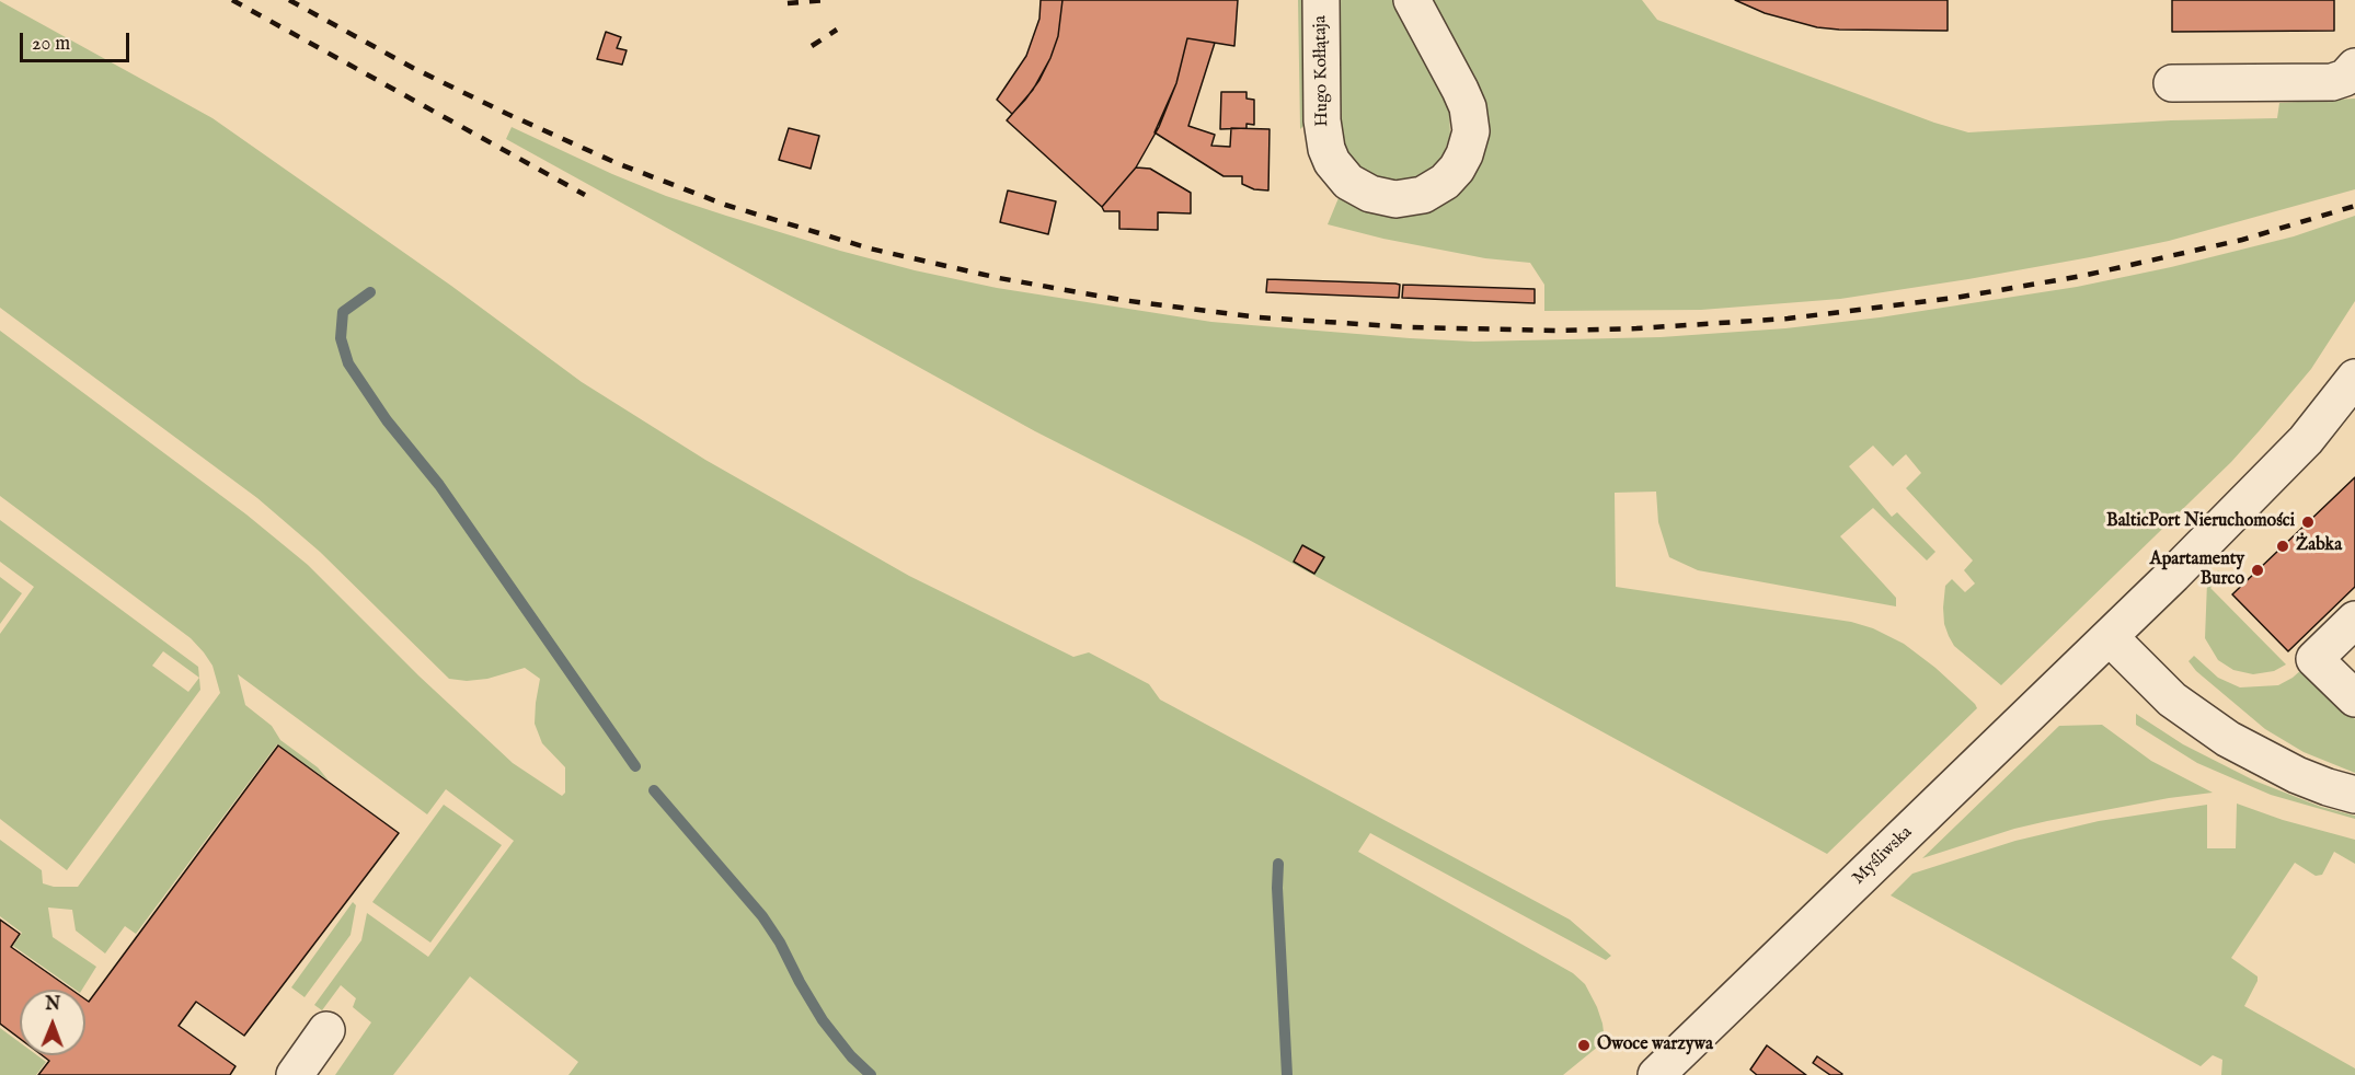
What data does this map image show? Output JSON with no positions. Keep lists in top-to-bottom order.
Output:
{
  "streets": {
    "street": ["Hugo Kołłątaja", "Myśliwska"]
  },
  "places": [
    "BalticPort Nieruchomości",
    "Żabka",
    "Apartamenty Burco",
    "Owoce warzywa"
  ],
  "scale_bar": "20 m",
  "north": "top"
}
